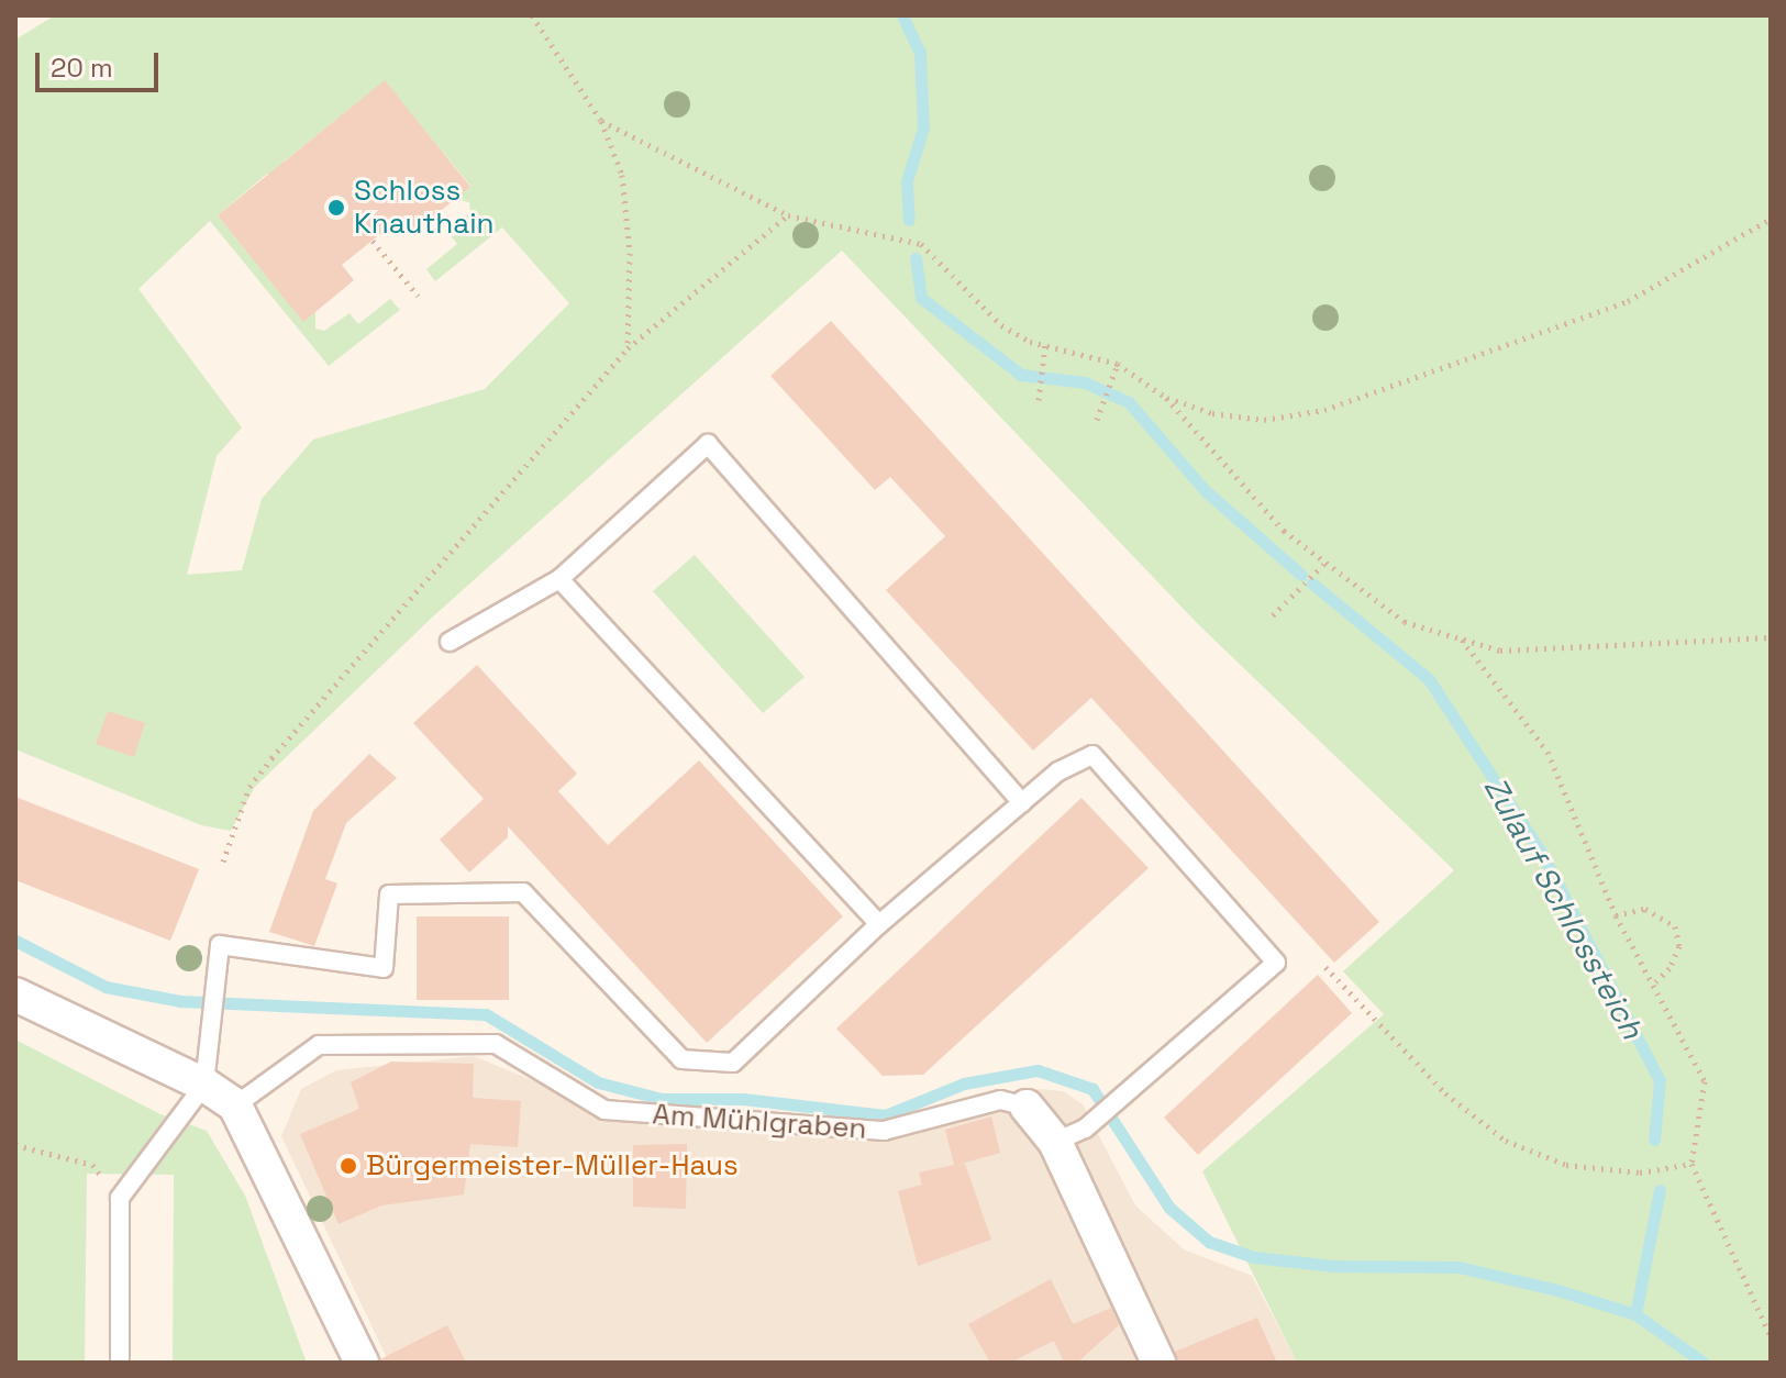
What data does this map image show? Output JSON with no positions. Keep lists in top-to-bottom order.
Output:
{
  "streets": {
    "street": ["Am Mühlgraben"]
  },
  "water": ["Zulauf Schlossteich"],
  "places": ["Schloss Knauthain", "Bürgermeister-Müller-Haus"],
  "scale_bar": "20 m"
}
